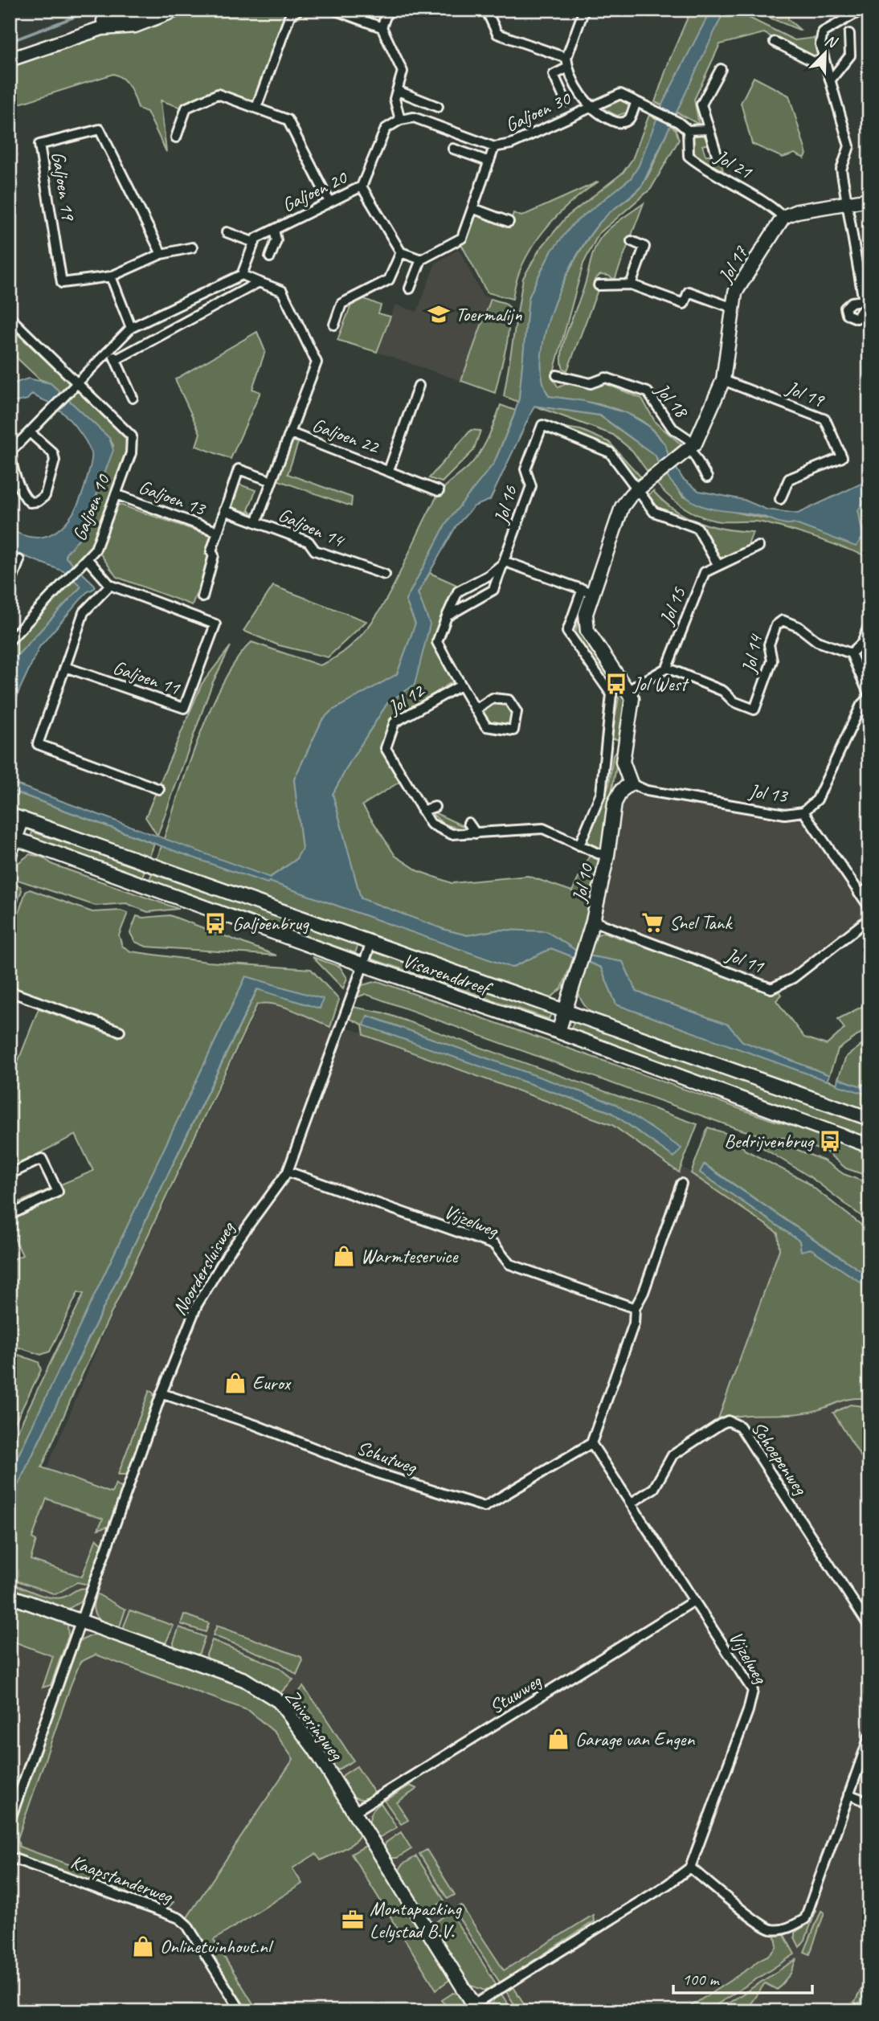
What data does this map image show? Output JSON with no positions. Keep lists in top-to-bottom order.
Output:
{
  "streets": {
    "main road": [
      "Jol 17",
      "Jol 10",
      "Visarenddreef",
      "Zuiveringweg"
    ],
    "street": [
      "Galjoen 30",
      "Jol 21",
      "Galjoen 19",
      "Galjoen 20",
      "Jol 19",
      "Jol 18",
      "Galjoen 22",
      "Galjoen 13",
      "Jol 16",
      "Galjoen 10",
      "Galjoen 14",
      "Jol 15",
      "Jol 14",
      "Galjoen 11",
      "Jol 12",
      "Jol 13",
      "Jol 11",
      "Vijzelweg",
      "Noordersluisweg",
      "Schutweg",
      "Schoepenweg",
      "Stuwweg",
      "Kaapstanderweg"
    ]
  },
  "crossings": [
    ["Galjoen 30", "Jol 21"],
    ["Galjoen 30", "Galjoen 20"],
    ["Jol 21", "Jol 17"],
    ["Jol 17", "Jol 19"],
    ["Jol 17", "Jol 18"],
    ["Jol 17", "Jol 16"],
    ["Jol 17", "Jol 10"],
    ["Galjoen 22", "Galjoen 14"],
    ["Galjoen 13", "Galjoen 10"],
    ["Galjoen 13", "Galjoen 14"],
    ["Jol 16", "Jol 10"],
    ["Galjoen 10", "Galjoen 11"],
    ["Jol 15", "Jol 14"],
    ["Jol 12", "Jol 10"],
    ["Jol 13", "Jol 10"],
    ["Jol 10", "Jol 11"],
    ["Jol 10", "Visarenddreef"],
    ["Visarenddreef", "Noordersluisweg"],
    ["Vijzelweg", "Noordersluisweg"],
    ["Vijzelweg", "Schutweg"],
    ["Vijzelweg", "Schoepenweg"],
    ["Vijzelweg", "Stuwweg"],
    ["Noordersluisweg", "Schutweg"],
    ["Noordersluisweg", "Zuiveringweg"],
    ["Stuwweg", "Zuiveringweg"]
  ],
  "places": {
    "school or university": ["Toermalijn"],
    "bus stop": ["Jol West", "Galjoenbrug", "Bedrijvenbrug"],
    "supermarket": ["Snel Tank"],
    "shop": [
      "Warmteservice",
      "Eurox",
      "Garage van Engen",
      "Onlinetuinhout.nl"
    ],
    "office": ["Montapacking Lelystad B.V."]
  },
  "scale_bar": "100 m",
  "north": "top right"
}
